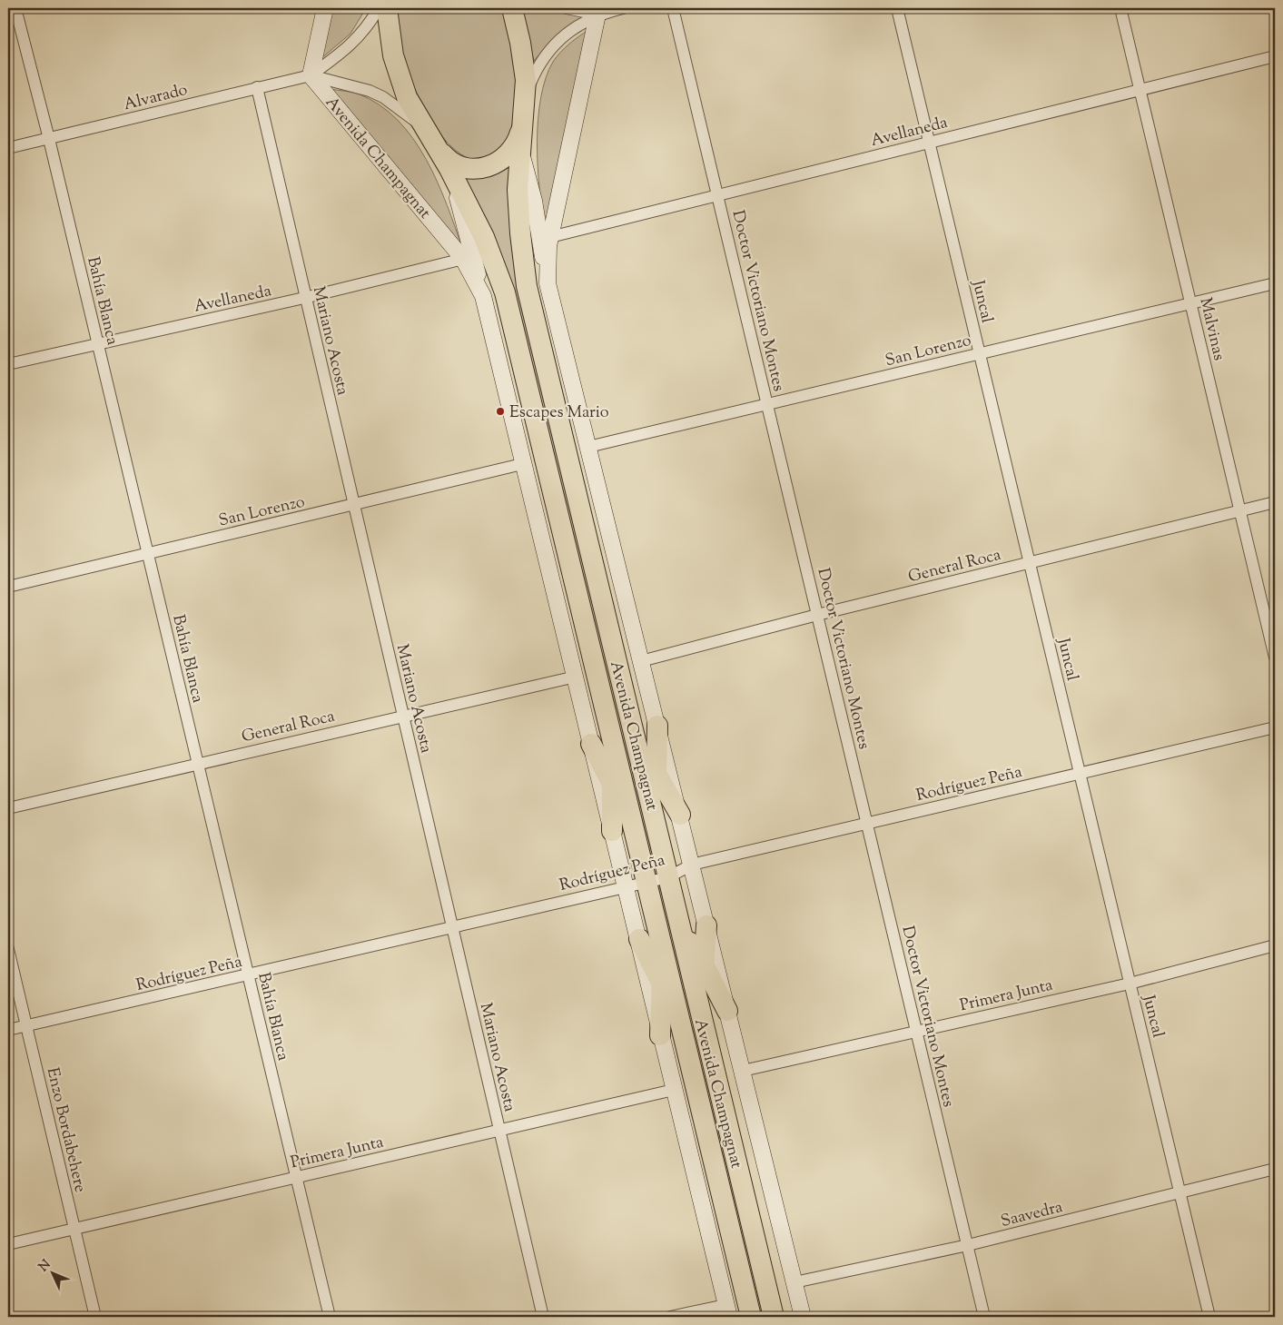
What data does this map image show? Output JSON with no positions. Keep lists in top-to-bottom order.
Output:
{
  "streets": {
    "highway": ["Avenida Champagnat"],
    "street": [
      "Alvarado",
      "Avellaneda",
      "Bahía Blanca",
      "Doctor Victoriano Montes",
      "Juncal",
      "Malvinas",
      "Mariano Acosta",
      "San Lorenzo",
      "General Roca",
      "Rodríguez Peña",
      "Primera Junta",
      "Enzo Bordabehere",
      "Saavedra"
    ]
  },
  "crossings": [
    ["Alvarado", "Avenida Champagnat"],
    ["Alvarado", "Bahía Blanca"],
    ["Alvarado", "Mariano Acosta"],
    ["Avellaneda", "Avenida Champagnat"],
    ["Avellaneda", "Bahía Blanca"],
    ["Avellaneda", "Doctor Victoriano Montes"],
    ["Avellaneda", "Juncal"],
    ["Avellaneda", "Malvinas"],
    ["Avellaneda", "Mariano Acosta"],
    ["Avenida Champagnat", "San Lorenzo"],
    ["Avenida Champagnat", "General Roca"],
    ["Avenida Champagnat", "Rodríguez Peña"],
    ["Avenida Champagnat", "Primera Junta"],
    ["Avenida Champagnat", "Saavedra"],
    ["Bahía Blanca", "San Lorenzo"],
    ["Bahía Blanca", "General Roca"],
    ["Bahía Blanca", "Rodríguez Peña"],
    ["Bahía Blanca", "Primera Junta"],
    ["Doctor Victoriano Montes", "San Lorenzo"],
    ["Doctor Victoriano Montes", "General Roca"],
    ["Doctor Victoriano Montes", "Rodríguez Peña"],
    ["Doctor Victoriano Montes", "Primera Junta"],
    ["Doctor Victoriano Montes", "Saavedra"],
    ["Juncal", "San Lorenzo"],
    ["Juncal", "General Roca"],
    ["Juncal", "Rodríguez Peña"],
    ["Juncal", "Primera Junta"],
    ["Juncal", "Saavedra"],
    ["Malvinas", "San Lorenzo"],
    ["Malvinas", "General Roca"],
    ["Mariano Acosta", "San Lorenzo"],
    ["Mariano Acosta", "General Roca"],
    ["Mariano Acosta", "Rodríguez Peña"],
    ["Mariano Acosta", "Primera Junta"],
    ["Rodríguez Peña", "Enzo Bordabehere"],
    ["Primera Junta", "Enzo Bordabehere"]
  ],
  "places": ["Escapes Mario"],
  "north": "top left"
}
